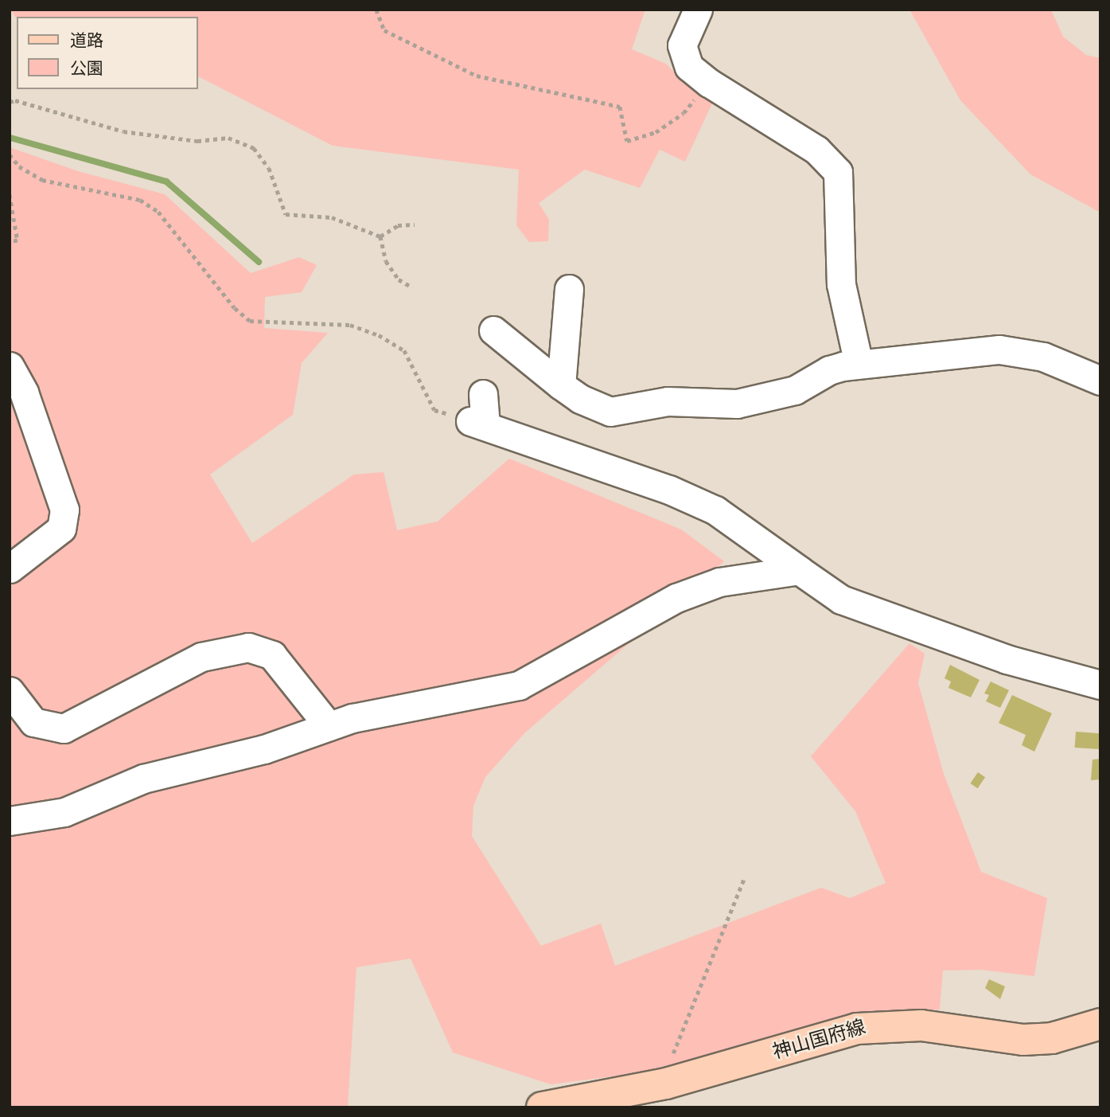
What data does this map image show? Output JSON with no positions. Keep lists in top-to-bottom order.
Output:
{
  "streets": {
    "main road": ["神山国府線"]
  },
  "legend": ["道路", "公園"]
}
